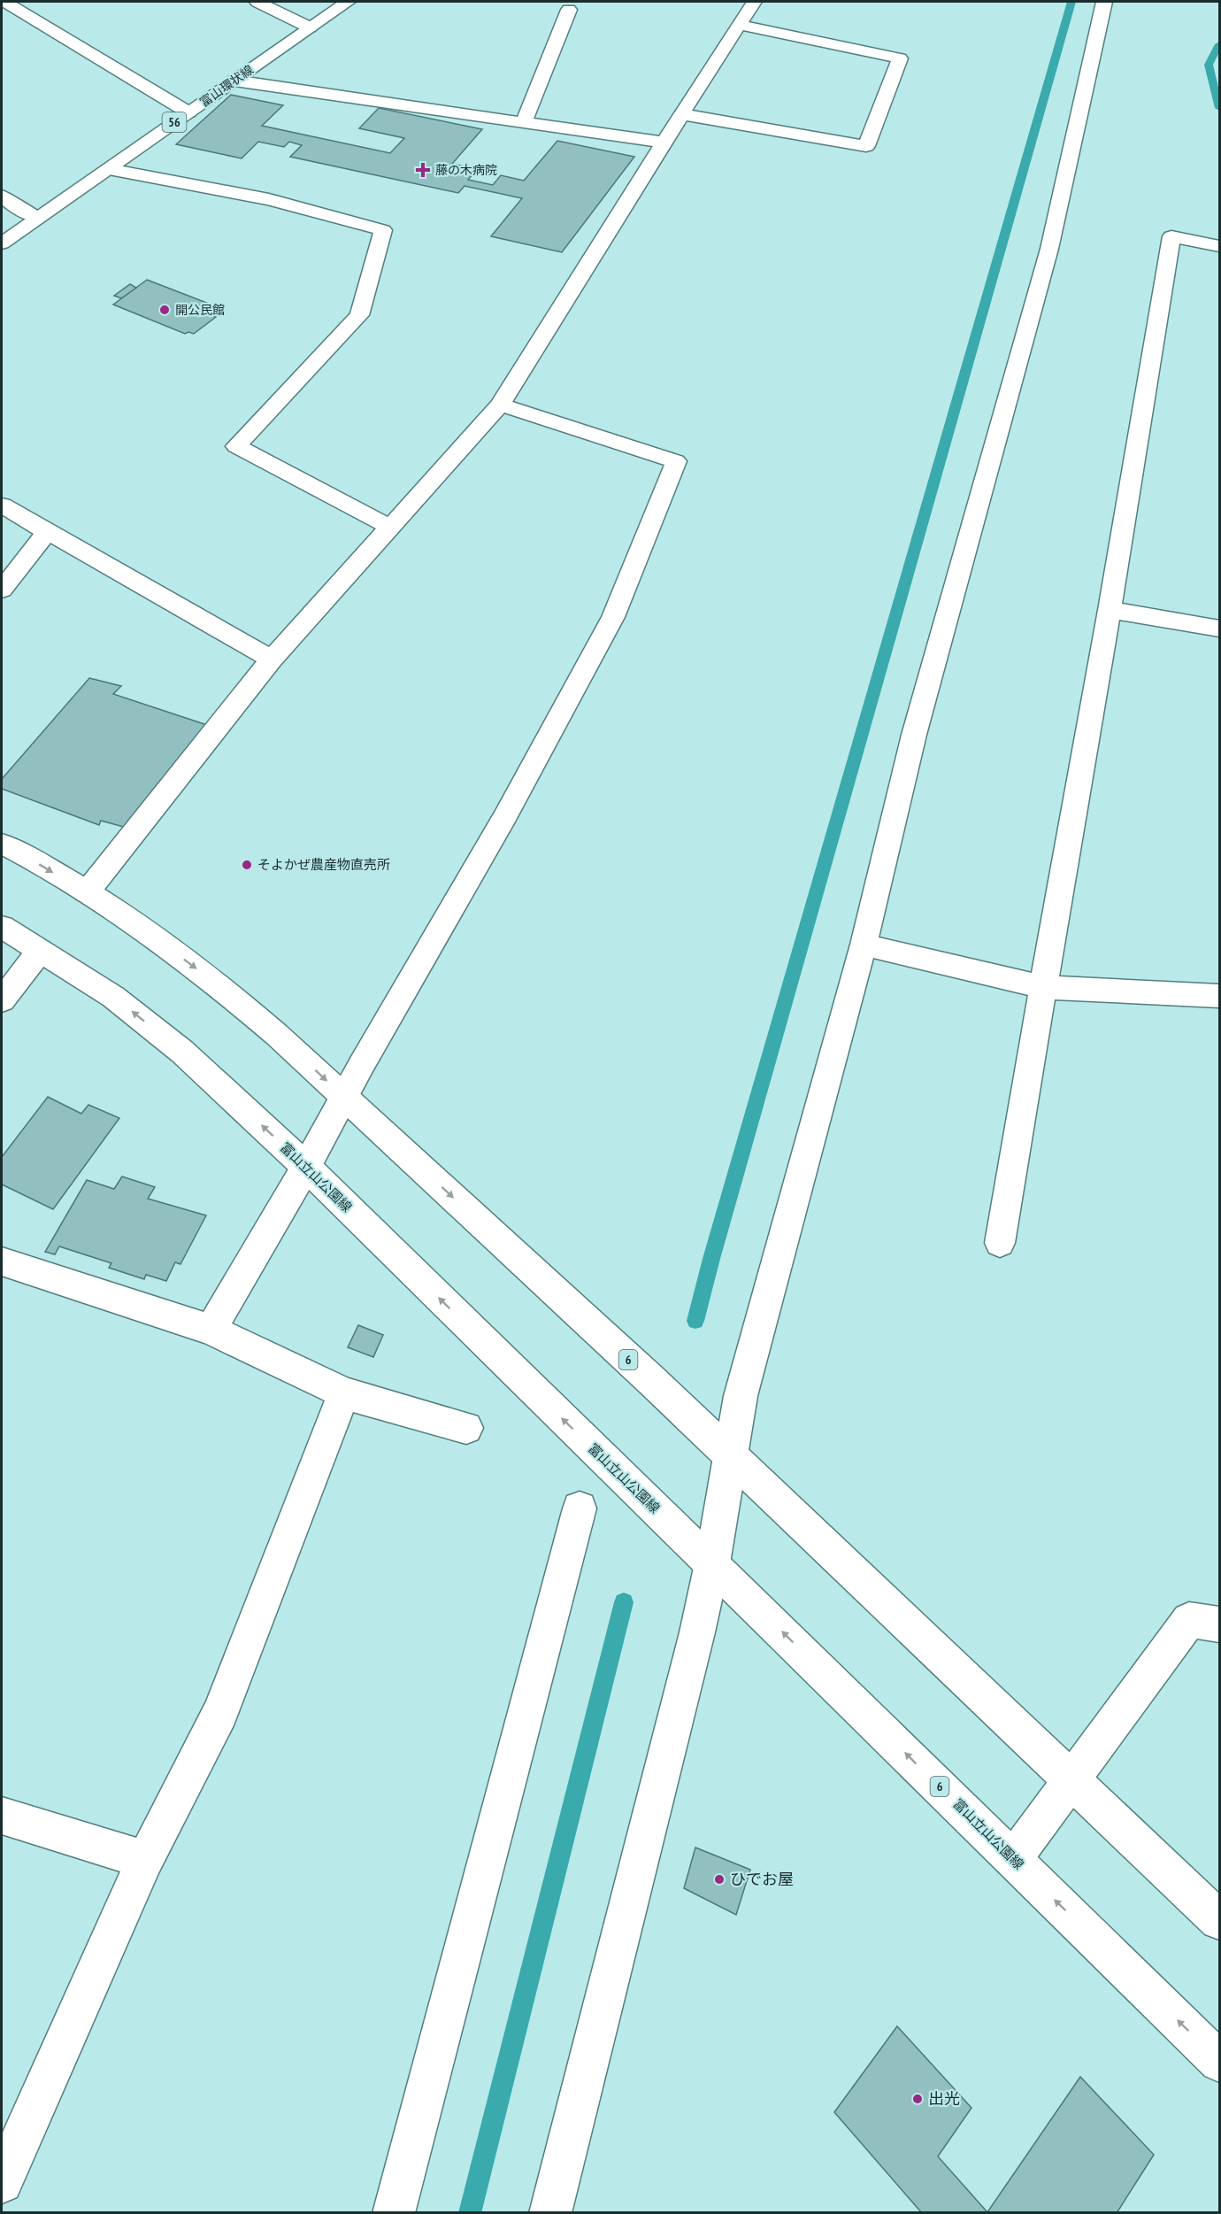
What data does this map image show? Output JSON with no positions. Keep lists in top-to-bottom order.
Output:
{
  "streets": {
    "street": [
      "富山環状線",
      "56",
      "富山立山公園線",
      "6"
    ]
  },
  "places": {
    "health": ["藤の木病院"],
    "other": [
      "開公民館",
      "そよかぜ農産物直売所",
      "ひでお屋",
      "出光"
    ]
  }
}
